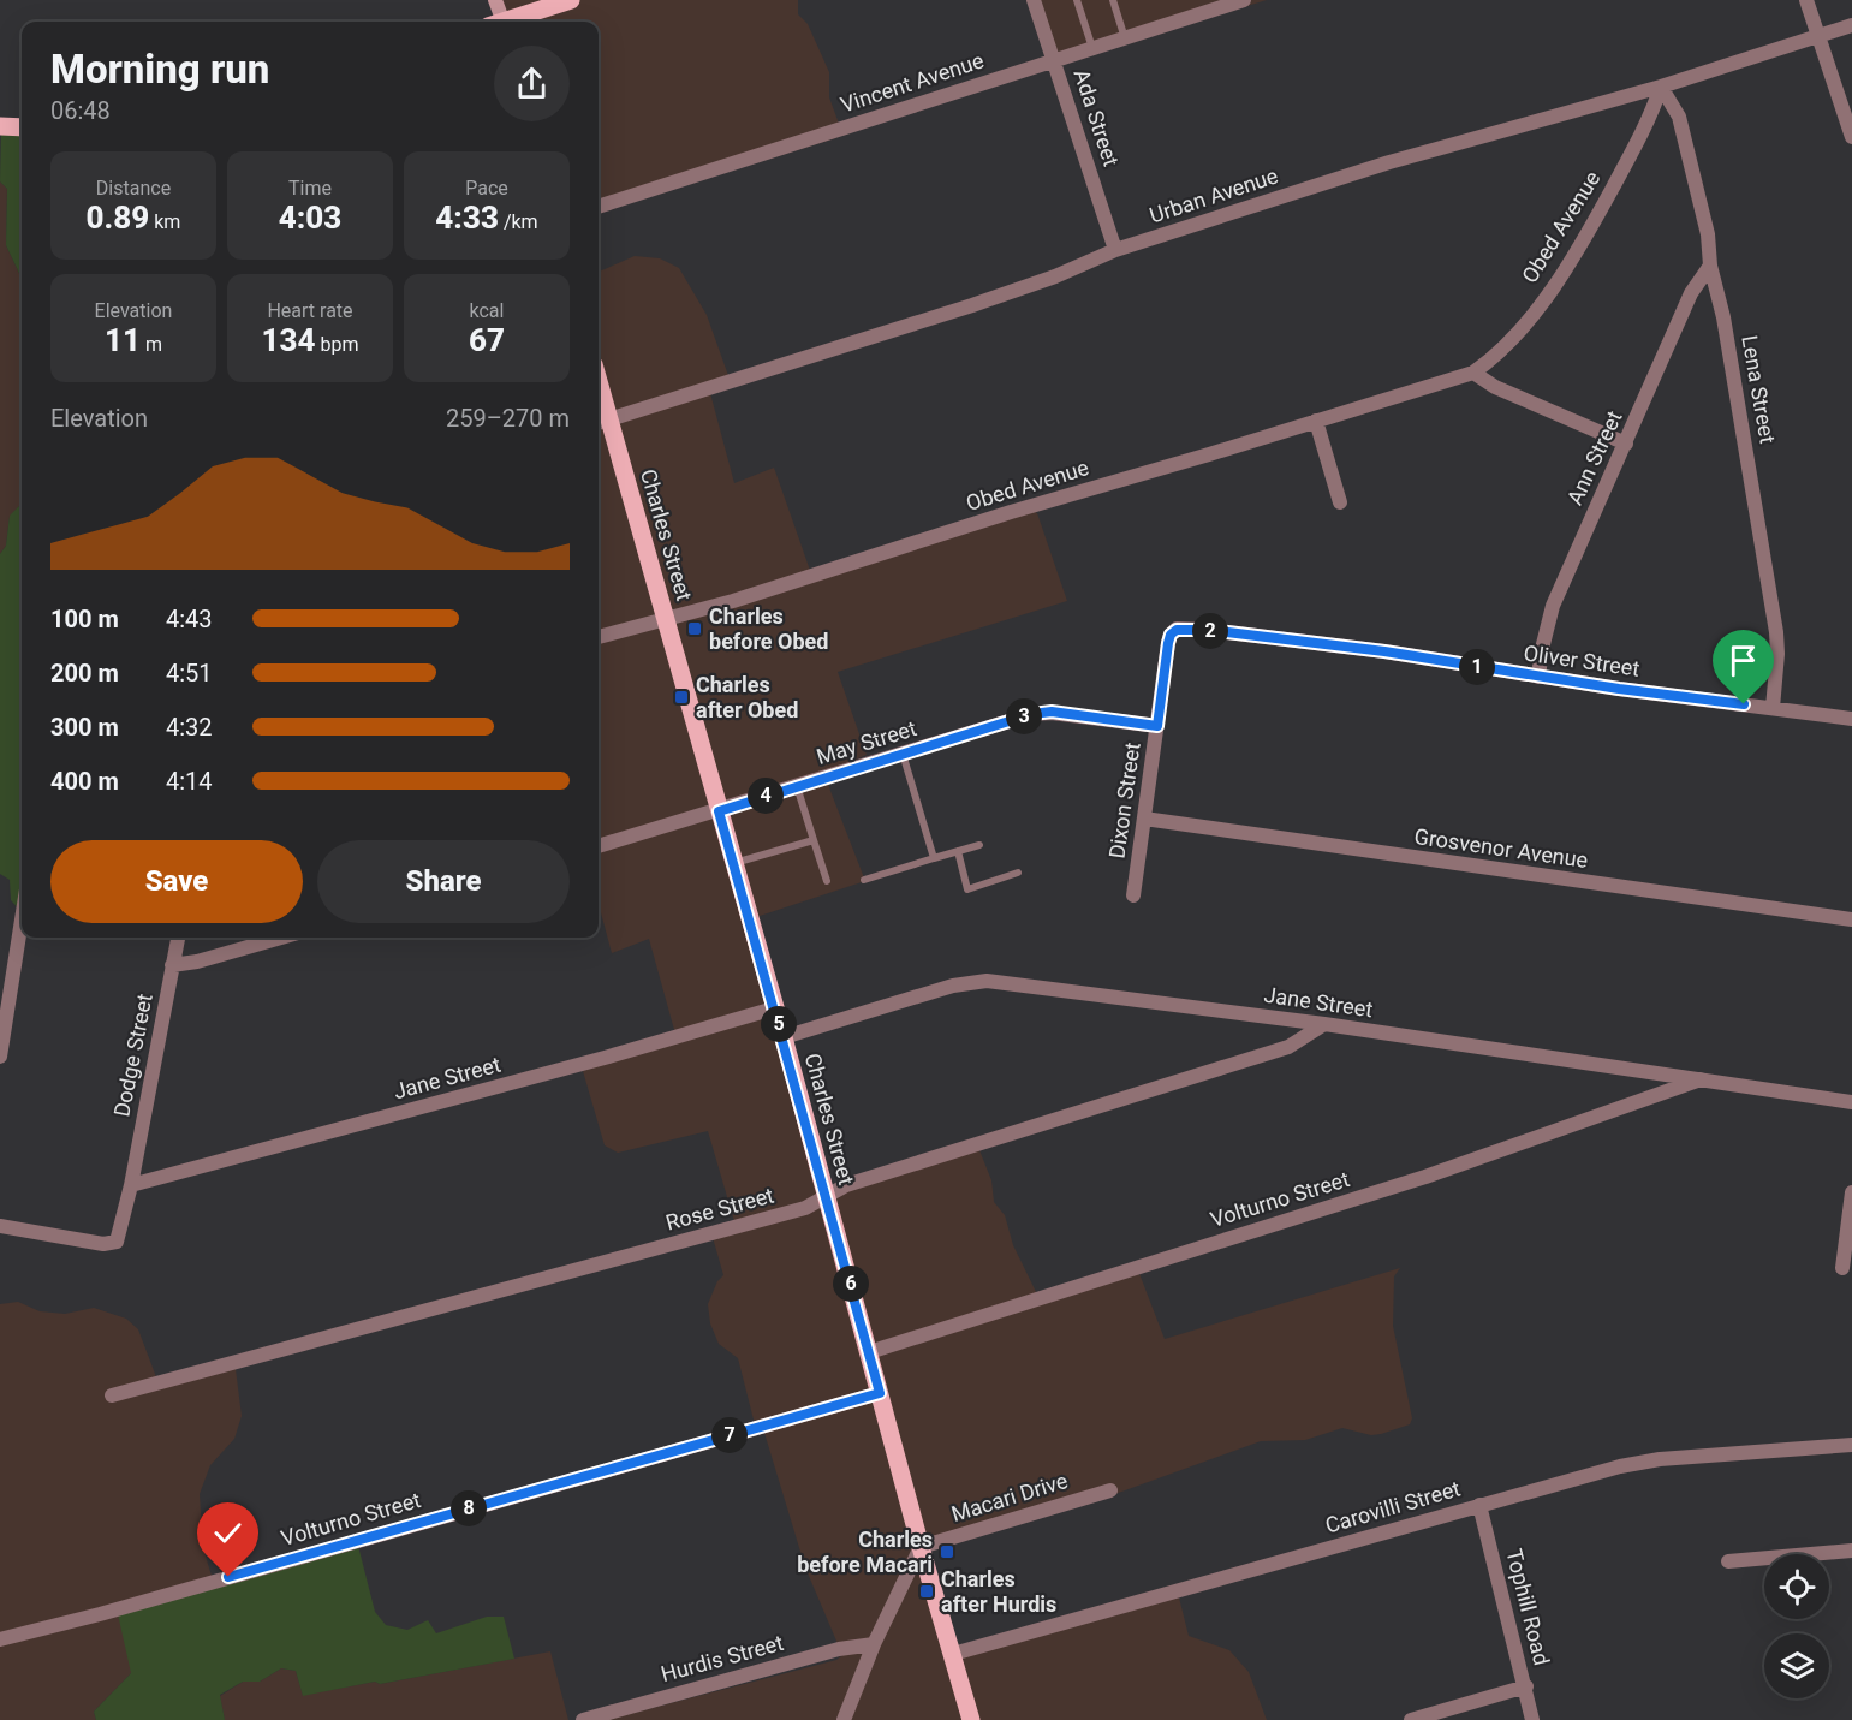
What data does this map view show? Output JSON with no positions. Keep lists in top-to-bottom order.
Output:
{
  "streets": {
    "main road": ["Charles Street"],
    "street": [
      "Vincent Avenue",
      "Ada Street",
      "Urban Avenue",
      "Obed Avenue",
      "Lena Street",
      "Ann Street",
      "Oliver Street",
      "May Street",
      "Dixon Street",
      "Grosvenor Avenue",
      "Jane Street",
      "Dodge Street",
      "Volturno Street",
      "Rose Street",
      "Macari Drive",
      "Carovilli Street",
      "Tophill Road",
      "Hurdis Street"
    ]
  },
  "crossings": [
    ["Vincent Avenue", "Ada Street"],
    ["Ada Street", "Urban Avenue"],
    ["Urban Avenue", "Obed Avenue"],
    ["Urban Avenue", "Lena Street"],
    ["Urban Avenue", "Charles Street"],
    ["Obed Avenue", "Lena Street"],
    ["Obed Avenue", "Charles Street"],
    ["Lena Street", "Ann Street"],
    ["Lena Street", "Oliver Street"],
    ["Ann Street", "Oliver Street"],
    ["Charles Street", "May Street"],
    ["Charles Street", "Jane Street"],
    ["Charles Street", "Volturno Street"],
    ["Charles Street", "Rose Street"],
    ["Charles Street", "Macari Drive"],
    ["Charles Street", "Carovilli Street"],
    ["Oliver Street", "Dixon Street"],
    ["May Street", "Dixon Street"],
    ["Dixon Street", "Grosvenor Avenue"],
    ["Jane Street", "Dodge Street"],
    ["Jane Street", "Volturno Street"],
    ["Jane Street", "Rose Street"],
    ["Carovilli Street", "Tophill Road"]
  ],
  "places": {
    "transit": [
      "Charles before Obed",
      "Charles after Obed",
      "Charles before Macari",
      "Charles after Hurdis"
    ]
  },
  "page": {
    "heading": ["Morning run", "06:48"],
    "stats": [
      ["Distance", "0.89 km"],
      ["Time", "4:03"],
      ["Pace", "4:33 /km"],
      ["Elevation", "11 m"],
      ["Heart rate", "134 bpm"],
      ["kcal", "67"]
    ],
    "chart": ["Elevation", "259–270 m"],
    "list": [
      {
        "name": "100 m",
        "note": "4:43"
      },
      {
        "name": "200 m",
        "note": "4:51"
      },
      {
        "name": "300 m",
        "note": "4:32"
      },
      {
        "name": "400 m",
        "note": "4:14"
      }
    ],
    "pins": [
      "2",
      "1",
      "3",
      "4",
      "5",
      "6",
      "7",
      "8"
    ],
    "buttons": ["Save", "Share"]
  }
}
